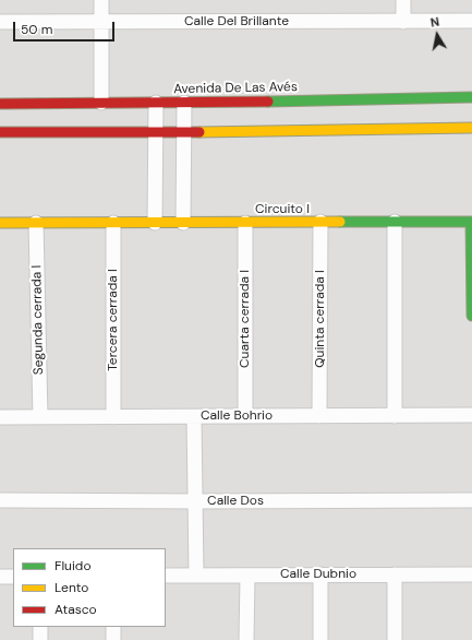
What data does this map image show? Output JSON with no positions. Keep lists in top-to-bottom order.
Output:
{
  "streets": {
    "street": [
      "Calle Del Brillante",
      "Avenida De Las Avés",
      "Circuito I",
      "Cuarta cerrada I",
      "Quinta cerrada I",
      "Segunda cerrada I",
      "Tercera cerrada I",
      "Calle Bohrio",
      "Calle Dos",
      "Calle Dubnio"
    ]
  },
  "crossings": [
    ["Circuito I", "Cuarta cerrada I"],
    ["Circuito I", "Quinta cerrada I"],
    ["Circuito I", "Segunda cerrada I"],
    ["Circuito I", "Tercera cerrada I"],
    ["Cuarta cerrada I", "Calle Bohrio"],
    ["Quinta cerrada I", "Calle Bohrio"],
    ["Segunda cerrada I", "Calle Bohrio"],
    ["Tercera cerrada I", "Calle Bohrio"]
  ],
  "legend": ["Fluido", "Lento", "Atasco"],
  "scale_bar": "50 m",
  "north": "top"
}
